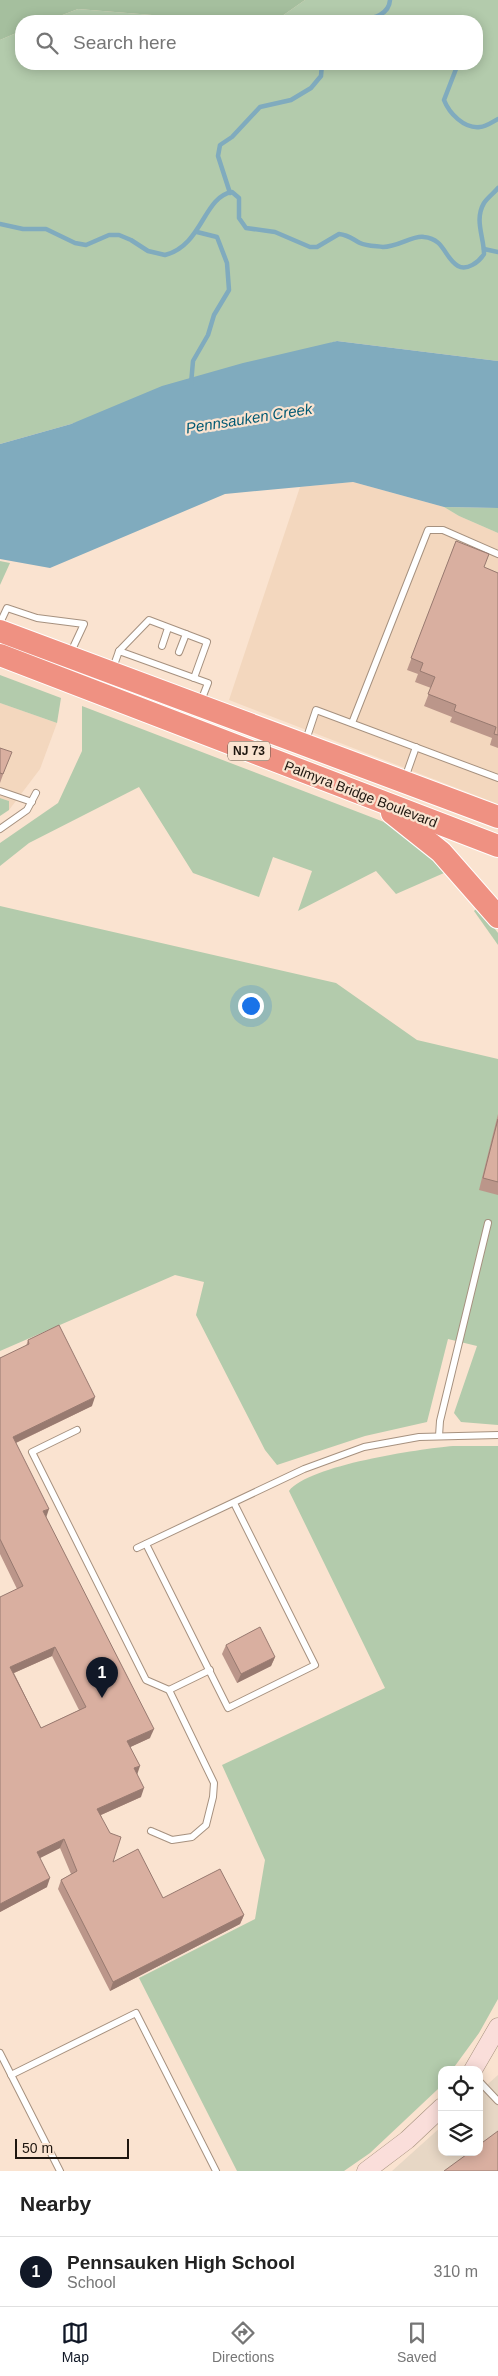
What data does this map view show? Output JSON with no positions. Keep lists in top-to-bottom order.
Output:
{
  "streets": {
    "highway": ["NJ 73", "Palmyra Bridge Boulevard"]
  },
  "water": ["Pennsauken Creek"],
  "scale_bar": "50 m",
  "page": {
    "search": "Search here",
    "pins": "1",
    "scale": "50 m",
    "heading": "Nearby",
    "list": [
      {
        "mark": "1",
        "name": "Pennsauken High School",
        "note": "School",
        "value": "310 m"
      }
    ],
    "nav": ["Map", "Directions", "Saved"]
  }
}
